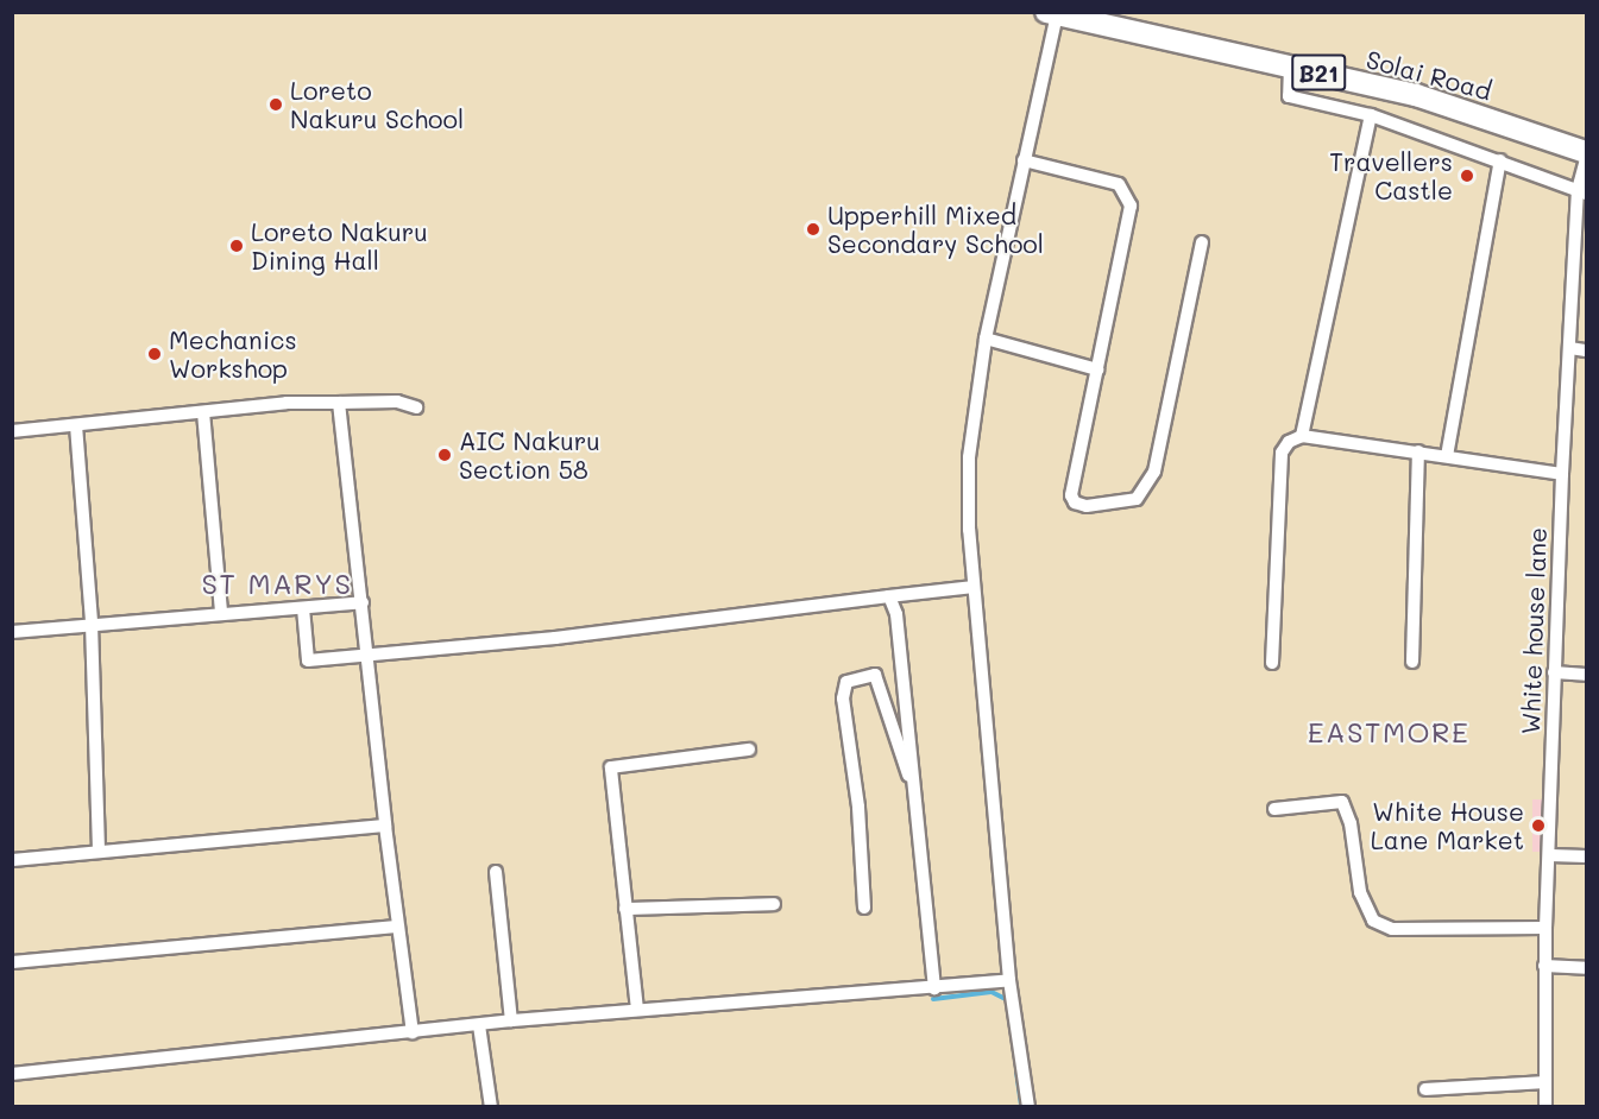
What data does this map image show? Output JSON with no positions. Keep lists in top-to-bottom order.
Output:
{
  "streets": {
    "highway": ["B21", "Solai Road"],
    "street": ["White house lane"]
  },
  "districts": ["ST MARYS", "EASTMORE"],
  "places": [
    "Loreto Nakuru School",
    "Travellers Castle",
    "Upperhill Mixed Secondary School",
    "Loreto Nakuru Dining Hall",
    "Mechanics Workshop",
    "AIC Nakuru Section 58",
    "White House Lane Market"
  ]
}
